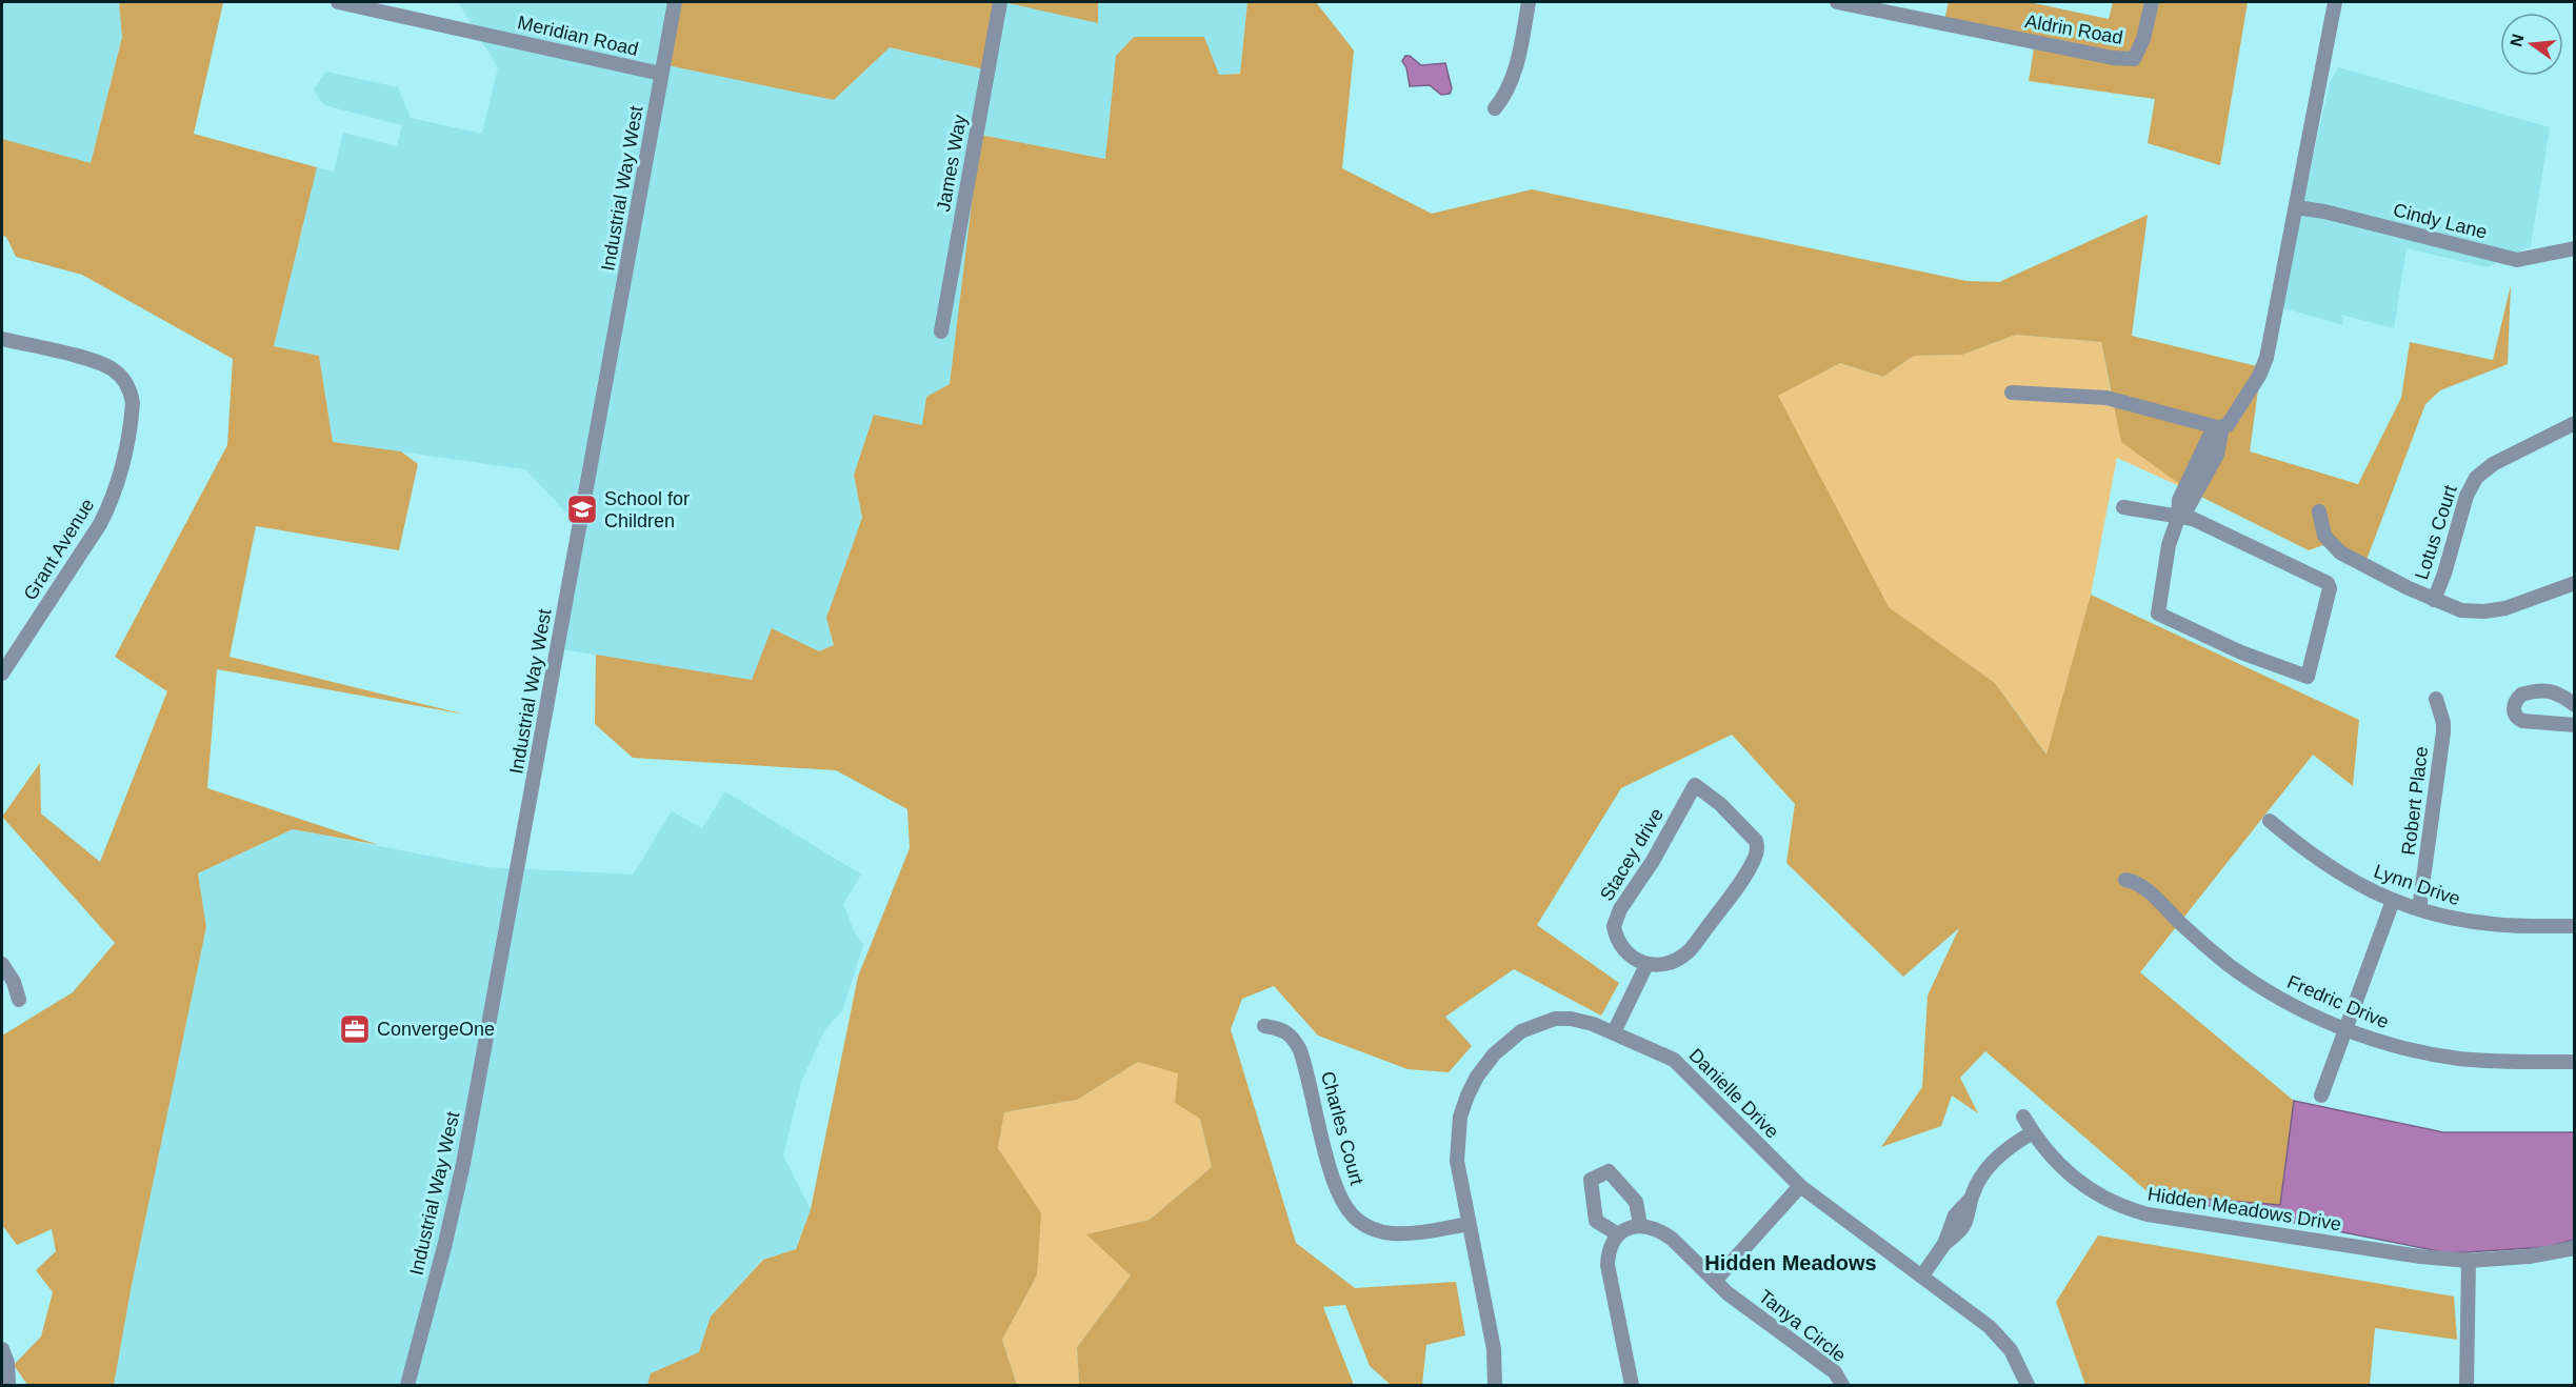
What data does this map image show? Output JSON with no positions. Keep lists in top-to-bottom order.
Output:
{
  "streets": {
    "street": [
      "Aldrin Road",
      "Meridian Road",
      "James Way",
      "Industrial Way West",
      "Cindy Lane",
      "Lotus Court",
      "Grant Avenue",
      "Robert Place",
      "Stacey drive",
      "Lynn Drive",
      "Fredric Drive",
      "Danielle Drive",
      "Charles Court",
      "Hidden Meadows Drive",
      "Tanya Circle"
    ]
  },
  "crossings": [
    ["Meridian Road", "Industrial Way West"],
    ["Robert Place", "Lynn Drive"],
    ["Danielle Drive", "Charles Court"]
  ],
  "districts": ["Hidden Meadows"],
  "places": {
    "school or university": ["School for Children"],
    "office": ["ConvergeOne"]
  },
  "north": "left"
}
